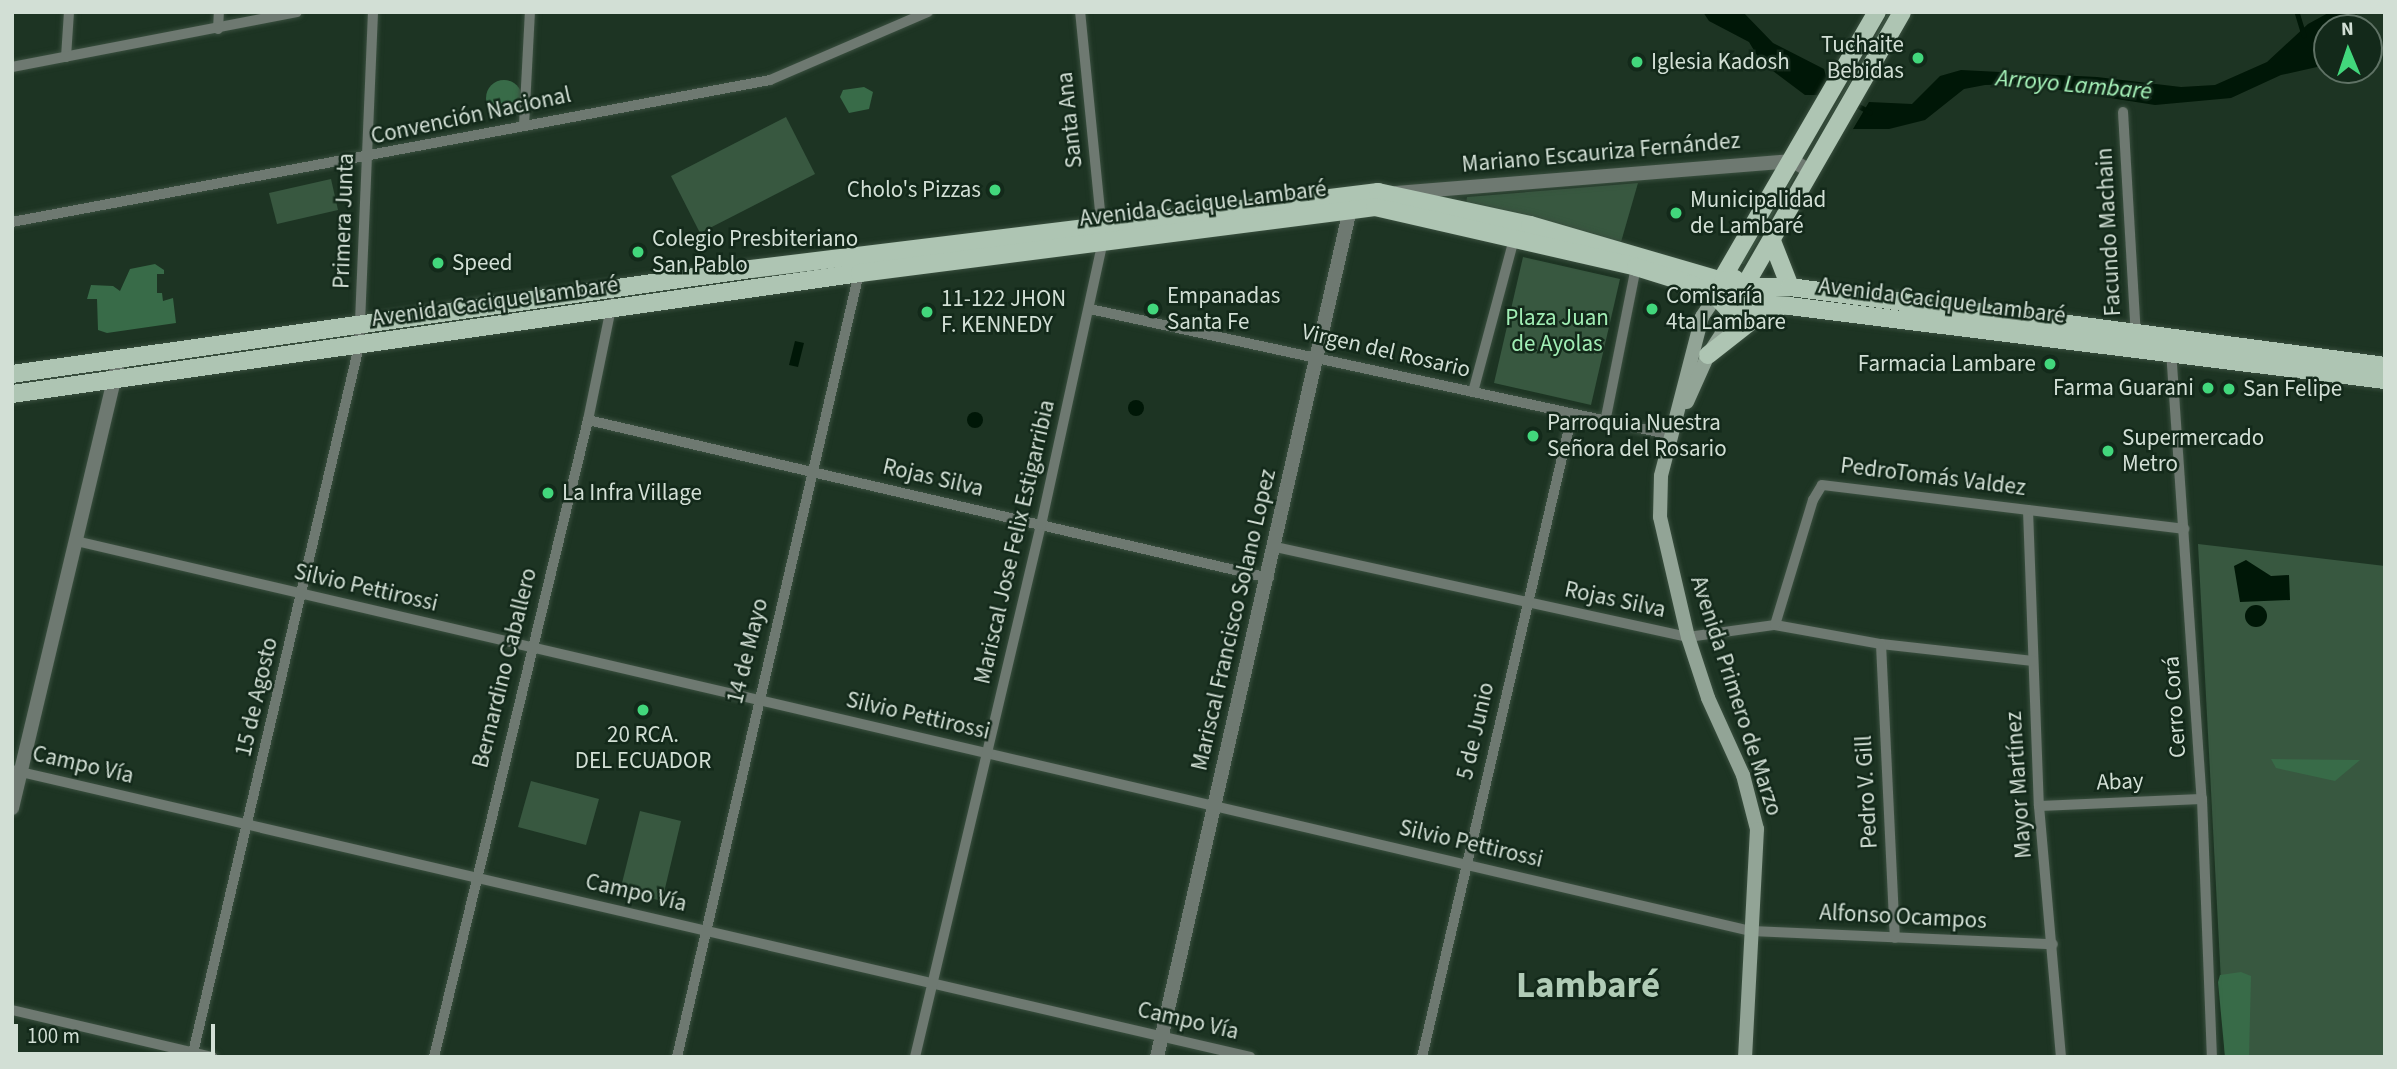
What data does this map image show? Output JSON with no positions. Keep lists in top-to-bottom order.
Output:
{
  "streets": {
    "main road": ["Avenida Cacique Lambaré", "Avenida Primero de Marzo"],
    "street": [
      "Convención Nacional",
      "Santa Ana",
      "Mariano Escauriza Fernández",
      "Primera Junta",
      "Facundo Machain",
      "Virgen del Rosario",
      "PedroTomás Valdez",
      "Rojas Silva",
      "Mariscal Jose Felix Estigarribia",
      "Silvio Pettirossi",
      "Mariscal Francisco Solano Lopez",
      "14 de Mayo",
      "Bernardino Caballero",
      "15 de Agosto",
      "Cerro Corá",
      "5 de Junio",
      "Campo Vía",
      "Abay",
      "Mayor Martínez",
      "Pedro V. Gill",
      "Alfonso Ocampos"
    ]
  },
  "crossings": [
    ["Convención Nacional", "Primera Junta"],
    ["Santa Ana", "Avenida Cacique Lambaré"],
    ["Santa Ana", "Mariscal Jose Felix Estigarribia"],
    ["Mariano Escauriza Fernández", "Avenida Cacique Lambaré"],
    ["Avenida Cacique Lambaré", "Primera Junta"],
    ["Avenida Cacique Lambaré", "Facundo Machain"],
    ["Avenida Cacique Lambaré", "Mariscal Jose Felix Estigarribia"],
    ["Avenida Cacique Lambaré", "Mariscal Francisco Solano Lopez"],
    ["Avenida Cacique Lambaré", "14 de Mayo"],
    ["Avenida Cacique Lambaré", "Bernardino Caballero"],
    ["Avenida Cacique Lambaré", "Avenida Primero de Marzo"],
    ["Avenida Cacique Lambaré", "15 de Agosto"],
    ["Avenida Cacique Lambaré", "Cerro Corá"],
    ["Primera Junta", "15 de Agosto"],
    ["Virgen del Rosario", "Mariscal Jose Felix Estigarribia"],
    ["Virgen del Rosario", "Mariscal Francisco Solano Lopez"],
    ["Virgen del Rosario", "Avenida Primero de Marzo"],
    ["Virgen del Rosario", "5 de Junio"],
    ["PedroTomás Valdez", "Rojas Silva"],
    ["PedroTomás Valdez", "Cerro Corá"],
    ["PedroTomás Valdez", "Mayor Martínez"],
    ["Rojas Silva", "Mariscal Jose Felix Estigarribia"],
    ["Rojas Silva", "Mariscal Francisco Solano Lopez"],
    ["Rojas Silva", "14 de Mayo"],
    ["Rojas Silva", "Bernardino Caballero"],
    ["Rojas Silva", "Avenida Primero de Marzo"],
    ["Rojas Silva", "5 de Junio"],
    ["Rojas Silva", "Mayor Martínez"],
    ["Rojas Silva", "Pedro V. Gill"],
    ["Mariscal Jose Felix Estigarribia", "Silvio Pettirossi"],
    ["Mariscal Jose Felix Estigarribia", "Campo Vía"],
    ["Silvio Pettirossi", "Mariscal Francisco Solano Lopez"],
    ["Silvio Pettirossi", "14 de Mayo"],
    ["Silvio Pettirossi", "Bernardino Caballero"],
    ["Silvio Pettirossi", "Avenida Primero de Marzo"],
    ["Silvio Pettirossi", "15 de Agosto"],
    ["Silvio Pettirossi", "5 de Junio"],
    ["Silvio Pettirossi", "Alfonso Ocampos"],
    ["Mariscal Francisco Solano Lopez", "Campo Vía"],
    ["14 de Mayo", "Campo Vía"],
    ["Bernardino Caballero", "Campo Vía"],
    ["Avenida Primero de Marzo", "Alfonso Ocampos"],
    ["15 de Agosto", "Campo Vía"],
    ["Cerro Corá", "Abay"],
    ["Abay", "Mayor Martínez"],
    ["Mayor Martínez", "Alfonso Ocampos"],
    ["Pedro V. Gill", "Alfonso Ocampos"]
  ],
  "districts": ["Lambaré"],
  "water": ["Arroyo Lambaré"],
  "parks": ["Plaza Juan de Ayolas"],
  "places": [
    "Tuchaite Bebidas",
    "Iglesia Kadosh",
    "Cholo's Pizzas",
    "Municipalidad de Lambaré",
    "Colegio Presbiteriano San Pablo",
    "Speed",
    "Empanadas Santa Fe",
    "Comisaría 4ta Lambare",
    "11-122 JHON F. KENNEDY",
    "Farmacia Lambare",
    "Farma Guarani",
    "San Felipe",
    "Parroquia Nuestra Señora del Rosario",
    "Supermercado Metro",
    "La Infra Village",
    "20 RCA. DEL ECUADOR"
  ],
  "scale_bar": "100 m",
  "north": "top"
}
